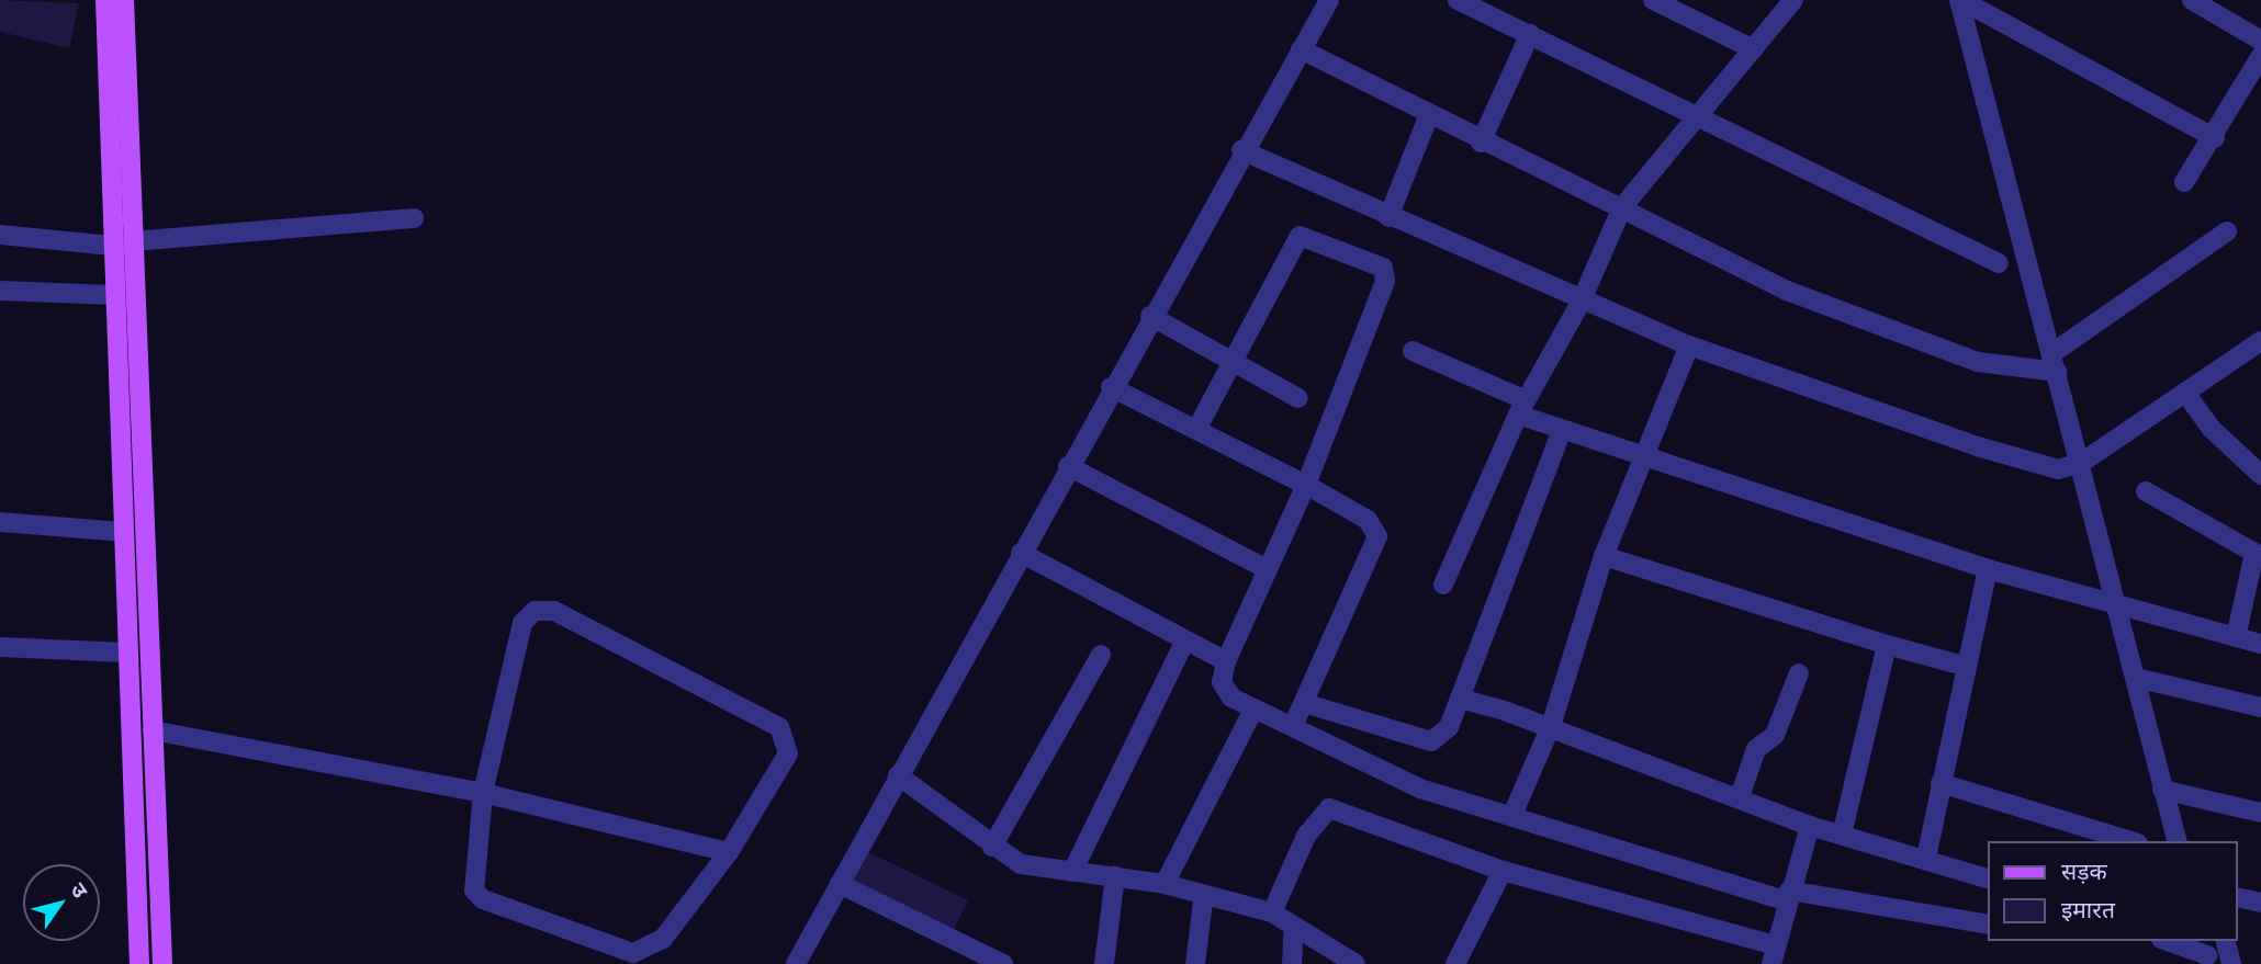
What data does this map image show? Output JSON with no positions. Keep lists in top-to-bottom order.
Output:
{
  "legend": ["सड़क", "इमारत"],
  "north": "top right"
}
